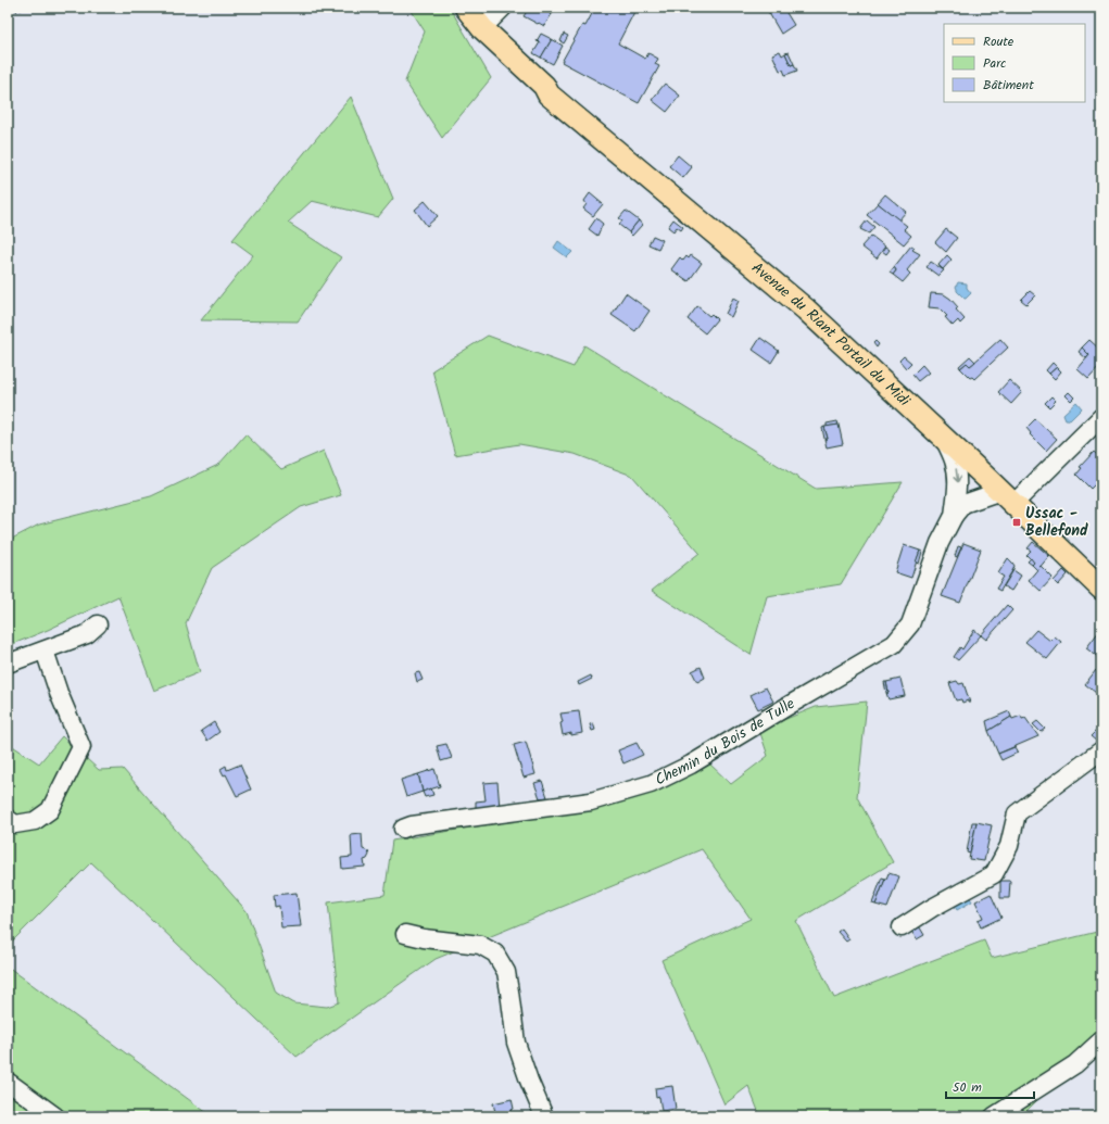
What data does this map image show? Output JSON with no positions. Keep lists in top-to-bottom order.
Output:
{
  "streets": {
    "main road": ["Avenue du Riant Portail du Midi"],
    "street": ["Chemin du Bois de Tulle"]
  },
  "crossings": [
    ["Avenue du Riant Portail du Midi", "Chemin du Bois de Tulle"]
  ],
  "places": {
    "transit": ["Ussac - Bellefond"]
  },
  "legend": ["Route", "Parc", "Bâtiment"],
  "scale_bar": "50 m"
}
